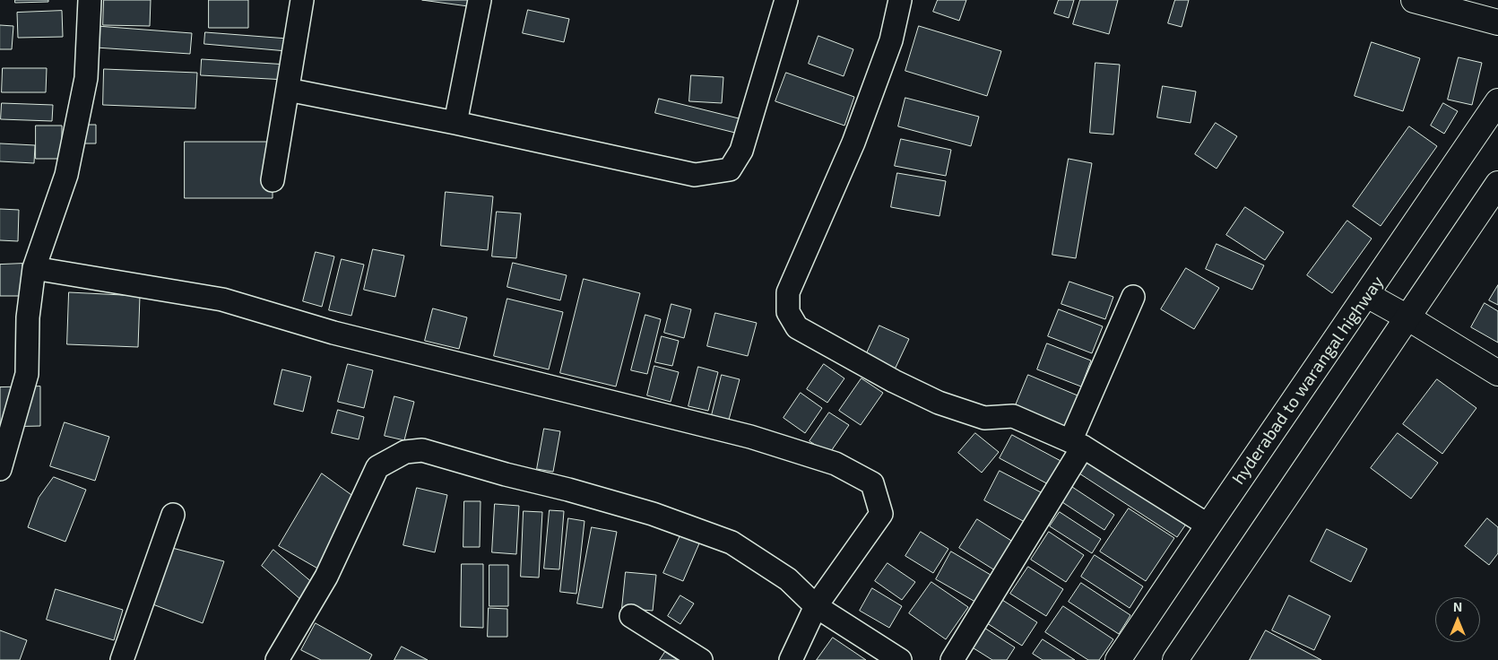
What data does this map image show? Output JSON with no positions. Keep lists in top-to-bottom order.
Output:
{
  "streets": {
    "main road": ["hyderabad to warangal highway"]
  },
  "north": "top"
}
